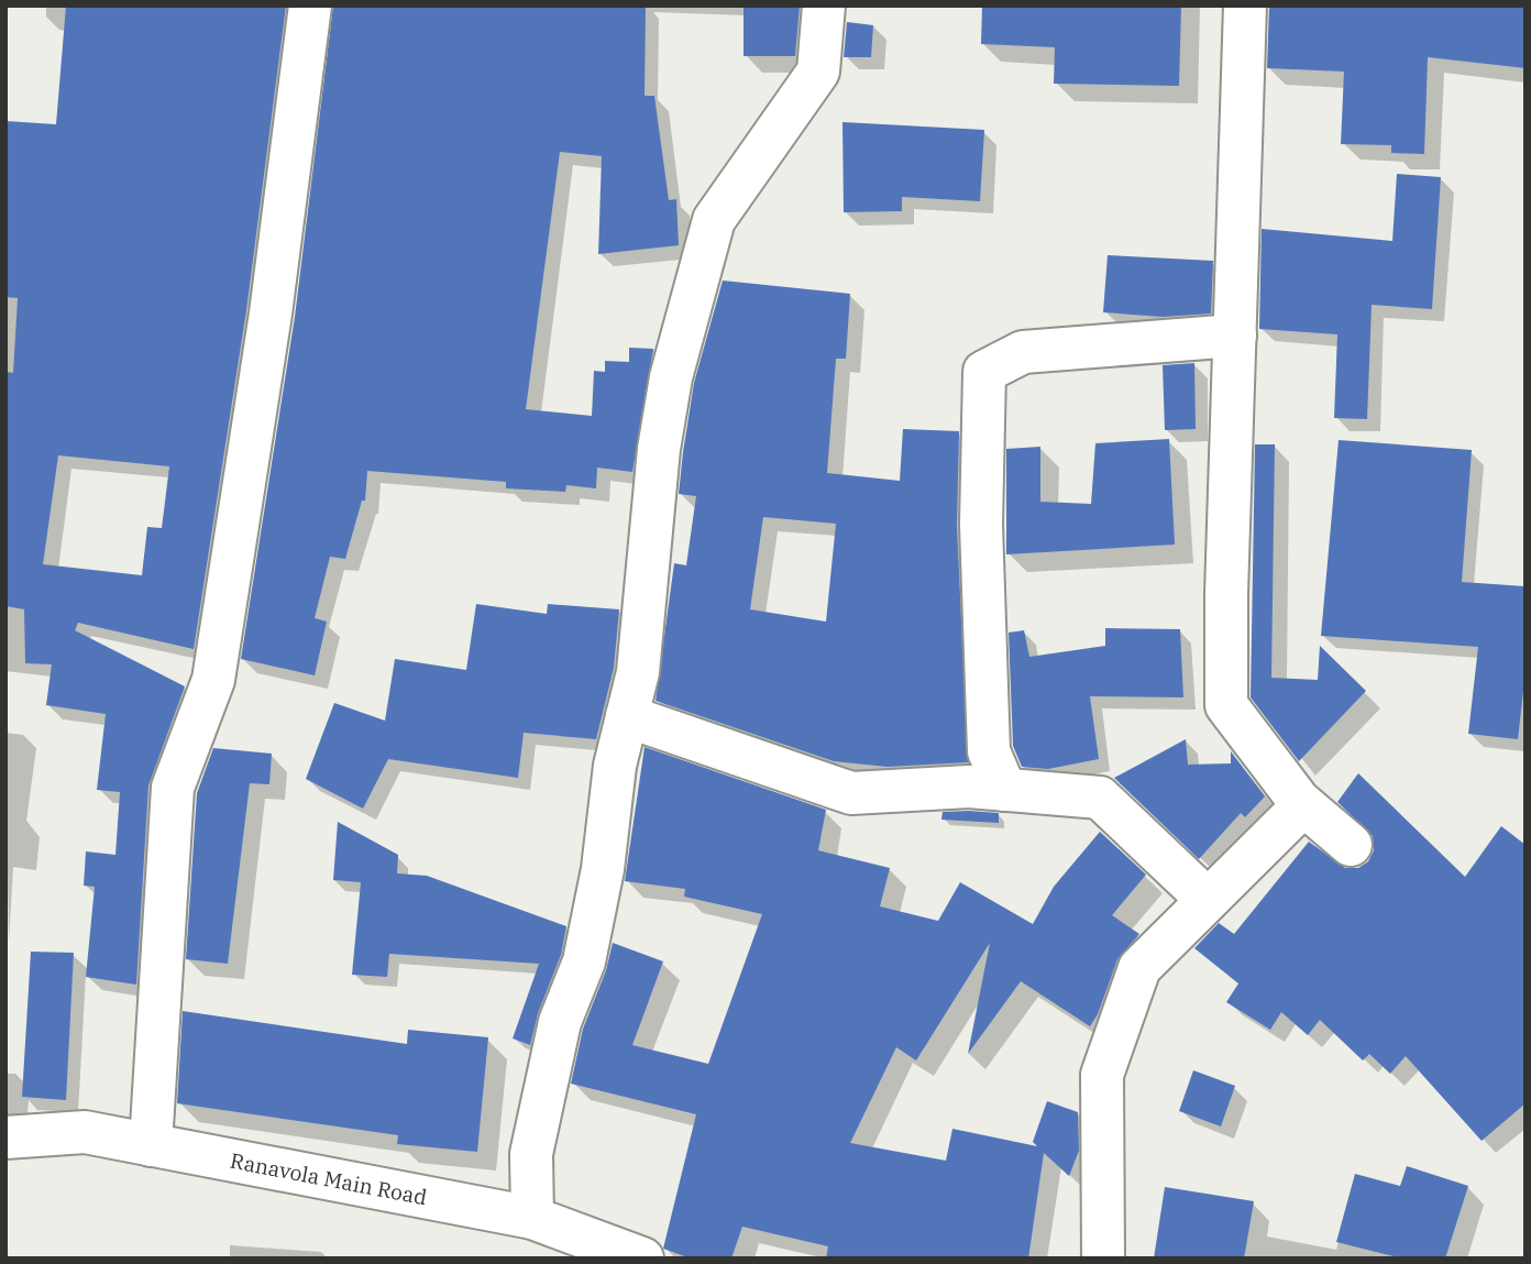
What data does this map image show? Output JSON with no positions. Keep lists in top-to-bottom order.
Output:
{
  "streets": {
    "street": ["Ranavola Main Road"]
  }
}
